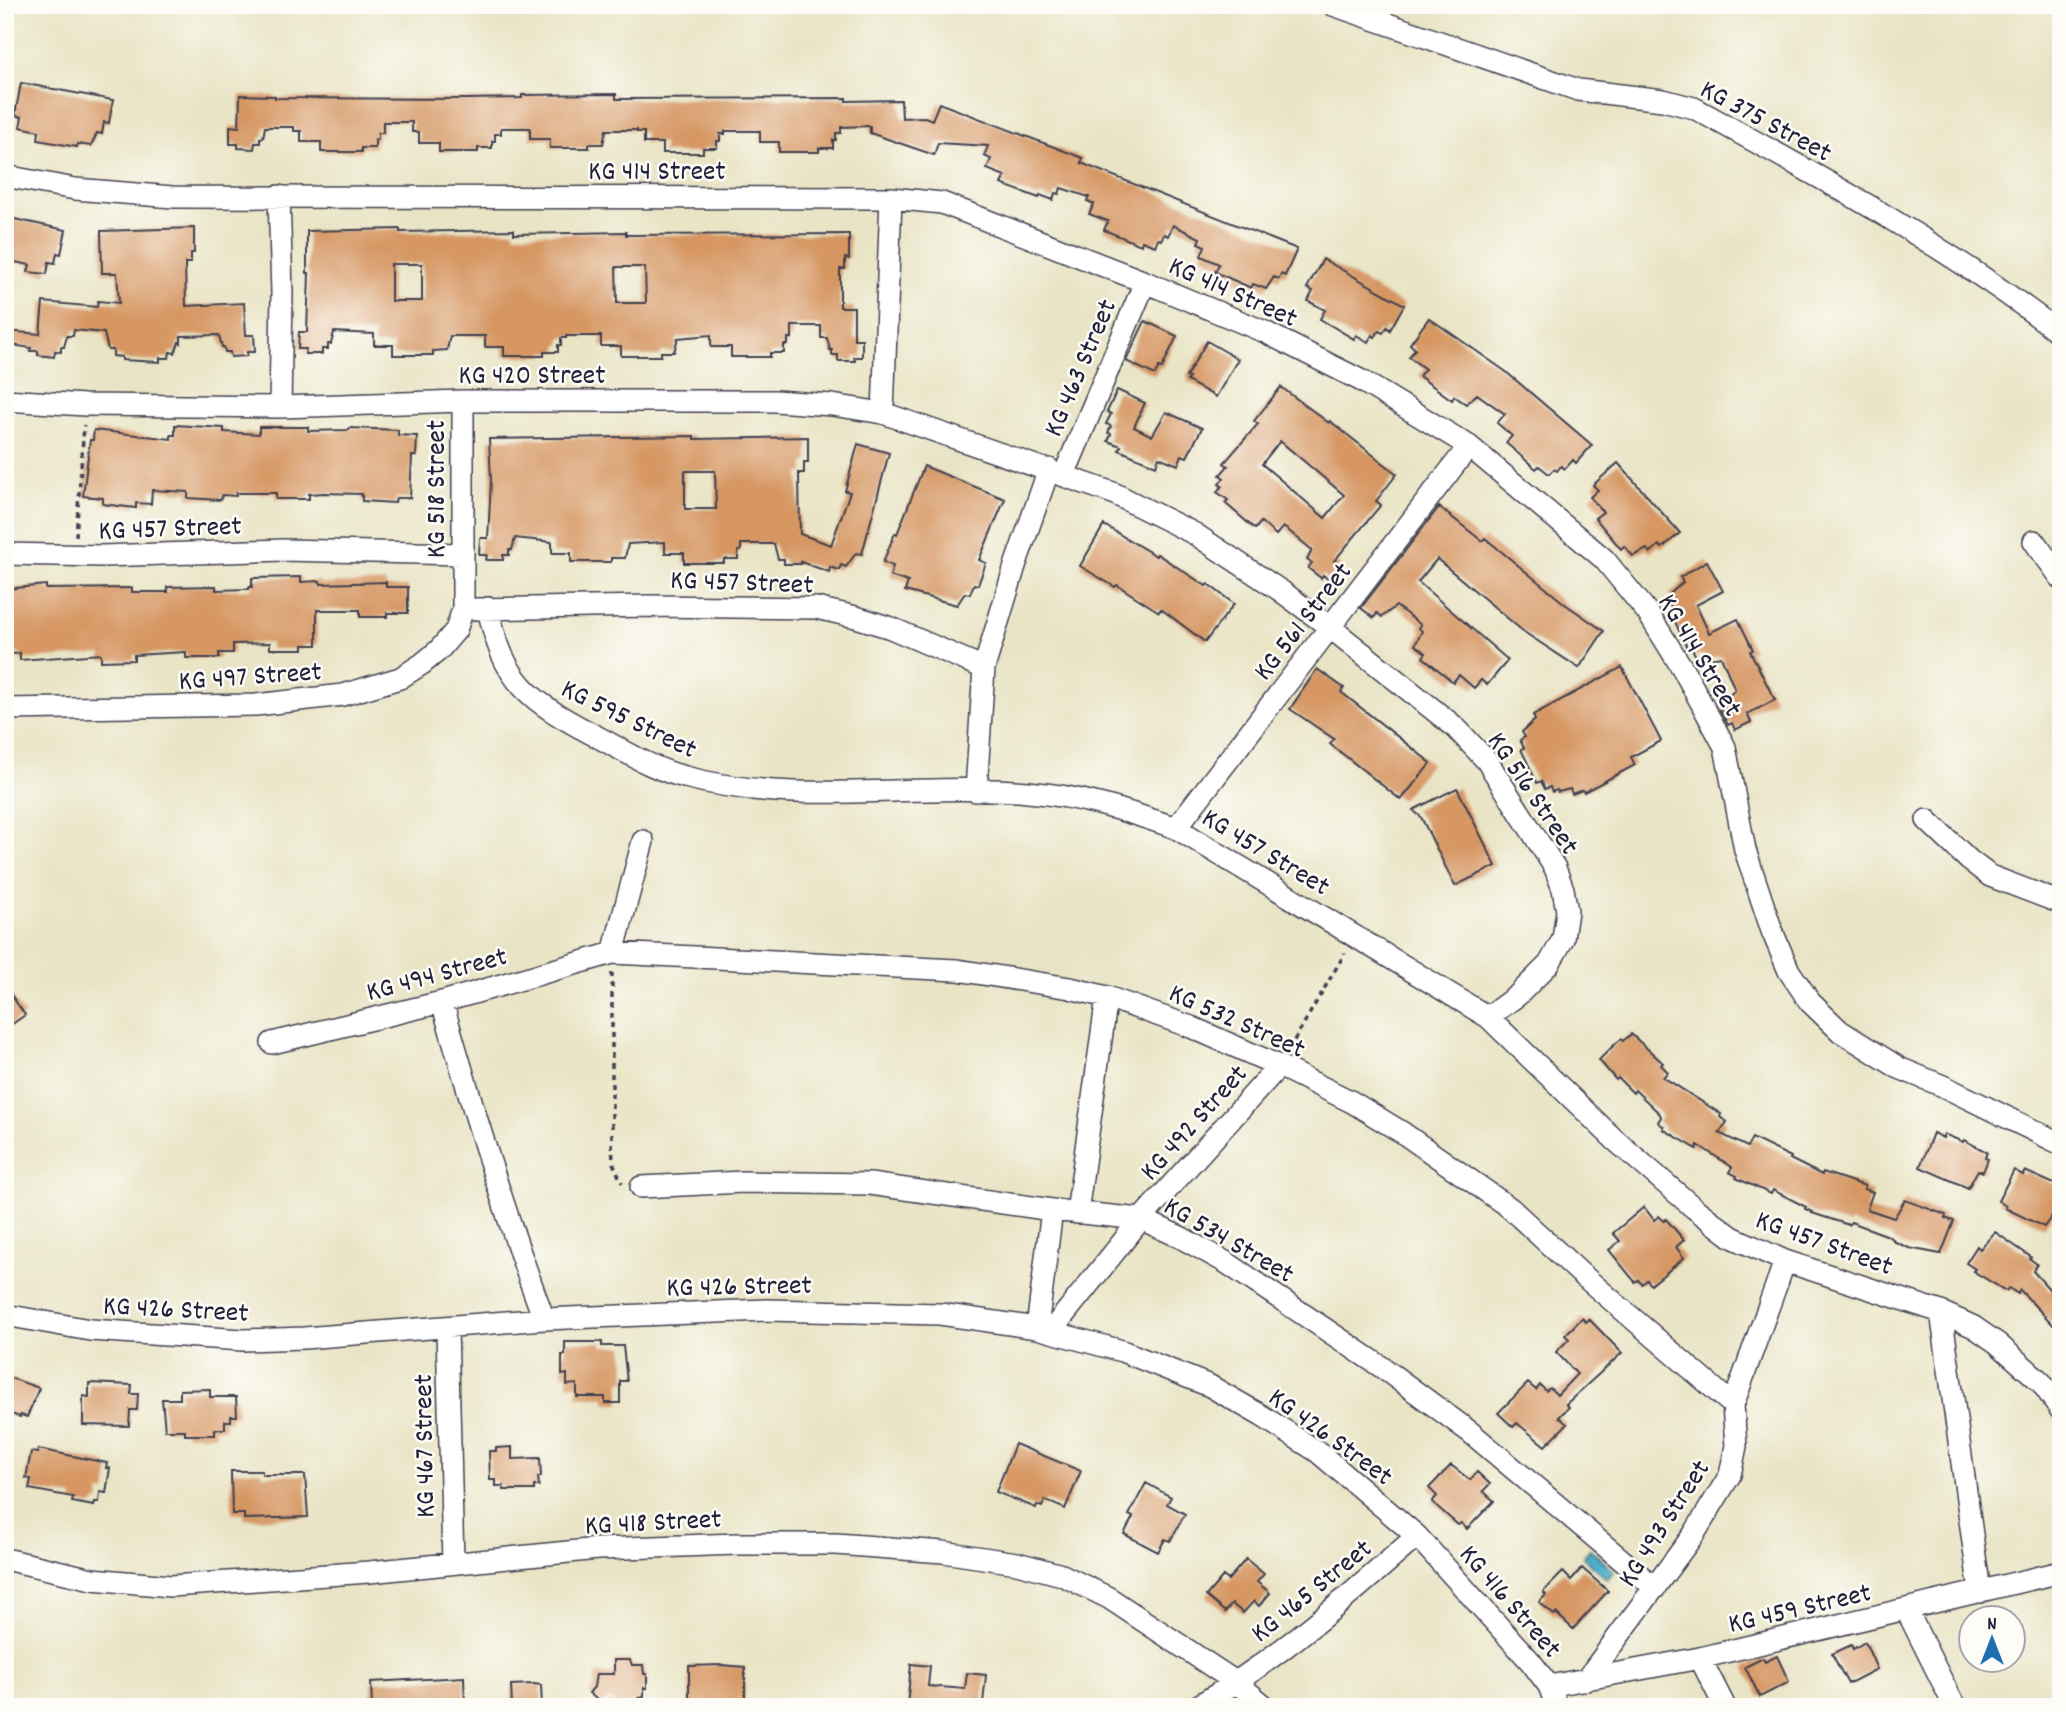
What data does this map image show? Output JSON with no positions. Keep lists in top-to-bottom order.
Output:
{
  "streets": {
    "street": [
      "KG 375 Street",
      "KG 414 Street",
      "KG 463 Street",
      "KG 420 Street",
      "KG 518 Street",
      "KG 457 Street",
      "KG 561 Street",
      "KG 497 Street",
      "KG 595 Street",
      "KG 516 Street",
      "KG 494 Street",
      "KG 532 Street",
      "KG 492 Street",
      "KG 534 Street",
      "KG 426 Street",
      "KG 467 Street",
      "KG 418 Street",
      "KG 493 Street",
      "KG 465 Street",
      "KG 416 Street",
      "KG 459 Street"
    ]
  },
  "crossings": [
    ["KG 414 Street", "KG 463 Street"],
    ["KG 414 Street", "KG 561 Street"],
    ["KG 463 Street", "KG 420 Street"],
    ["KG 463 Street", "KG 457 Street"],
    ["KG 463 Street", "KG 516 Street"],
    ["KG 420 Street", "KG 518 Street"],
    ["KG 420 Street", "KG 516 Street"],
    ["KG 518 Street", "KG 457 Street"],
    ["KG 518 Street", "KG 497 Street"],
    ["KG 457 Street", "KG 561 Street"],
    ["KG 457 Street", "KG 497 Street"],
    ["KG 457 Street", "KG 595 Street"],
    ["KG 457 Street", "KG 516 Street"],
    ["KG 457 Street", "KG 492 Street"],
    ["KG 457 Street", "KG 493 Street"],
    ["KG 561 Street", "KG 516 Street"],
    ["KG 494 Street", "KG 532 Street"],
    ["KG 532 Street", "KG 492 Street"],
    ["KG 532 Street", "KG 493 Street"],
    ["KG 492 Street", "KG 534 Street"],
    ["KG 492 Street", "KG 426 Street"],
    ["KG 534 Street", "KG 493 Street"],
    ["KG 426 Street", "KG 467 Street"],
    ["KG 426 Street", "KG 465 Street"],
    ["KG 426 Street", "KG 416 Street"],
    ["KG 467 Street", "KG 418 Street"],
    ["KG 418 Street", "KG 465 Street"],
    ["KG 493 Street", "KG 459 Street"],
    ["KG 465 Street", "KG 416 Street"],
    ["KG 416 Street", "KG 459 Street"]
  ],
  "north": "top"
}
